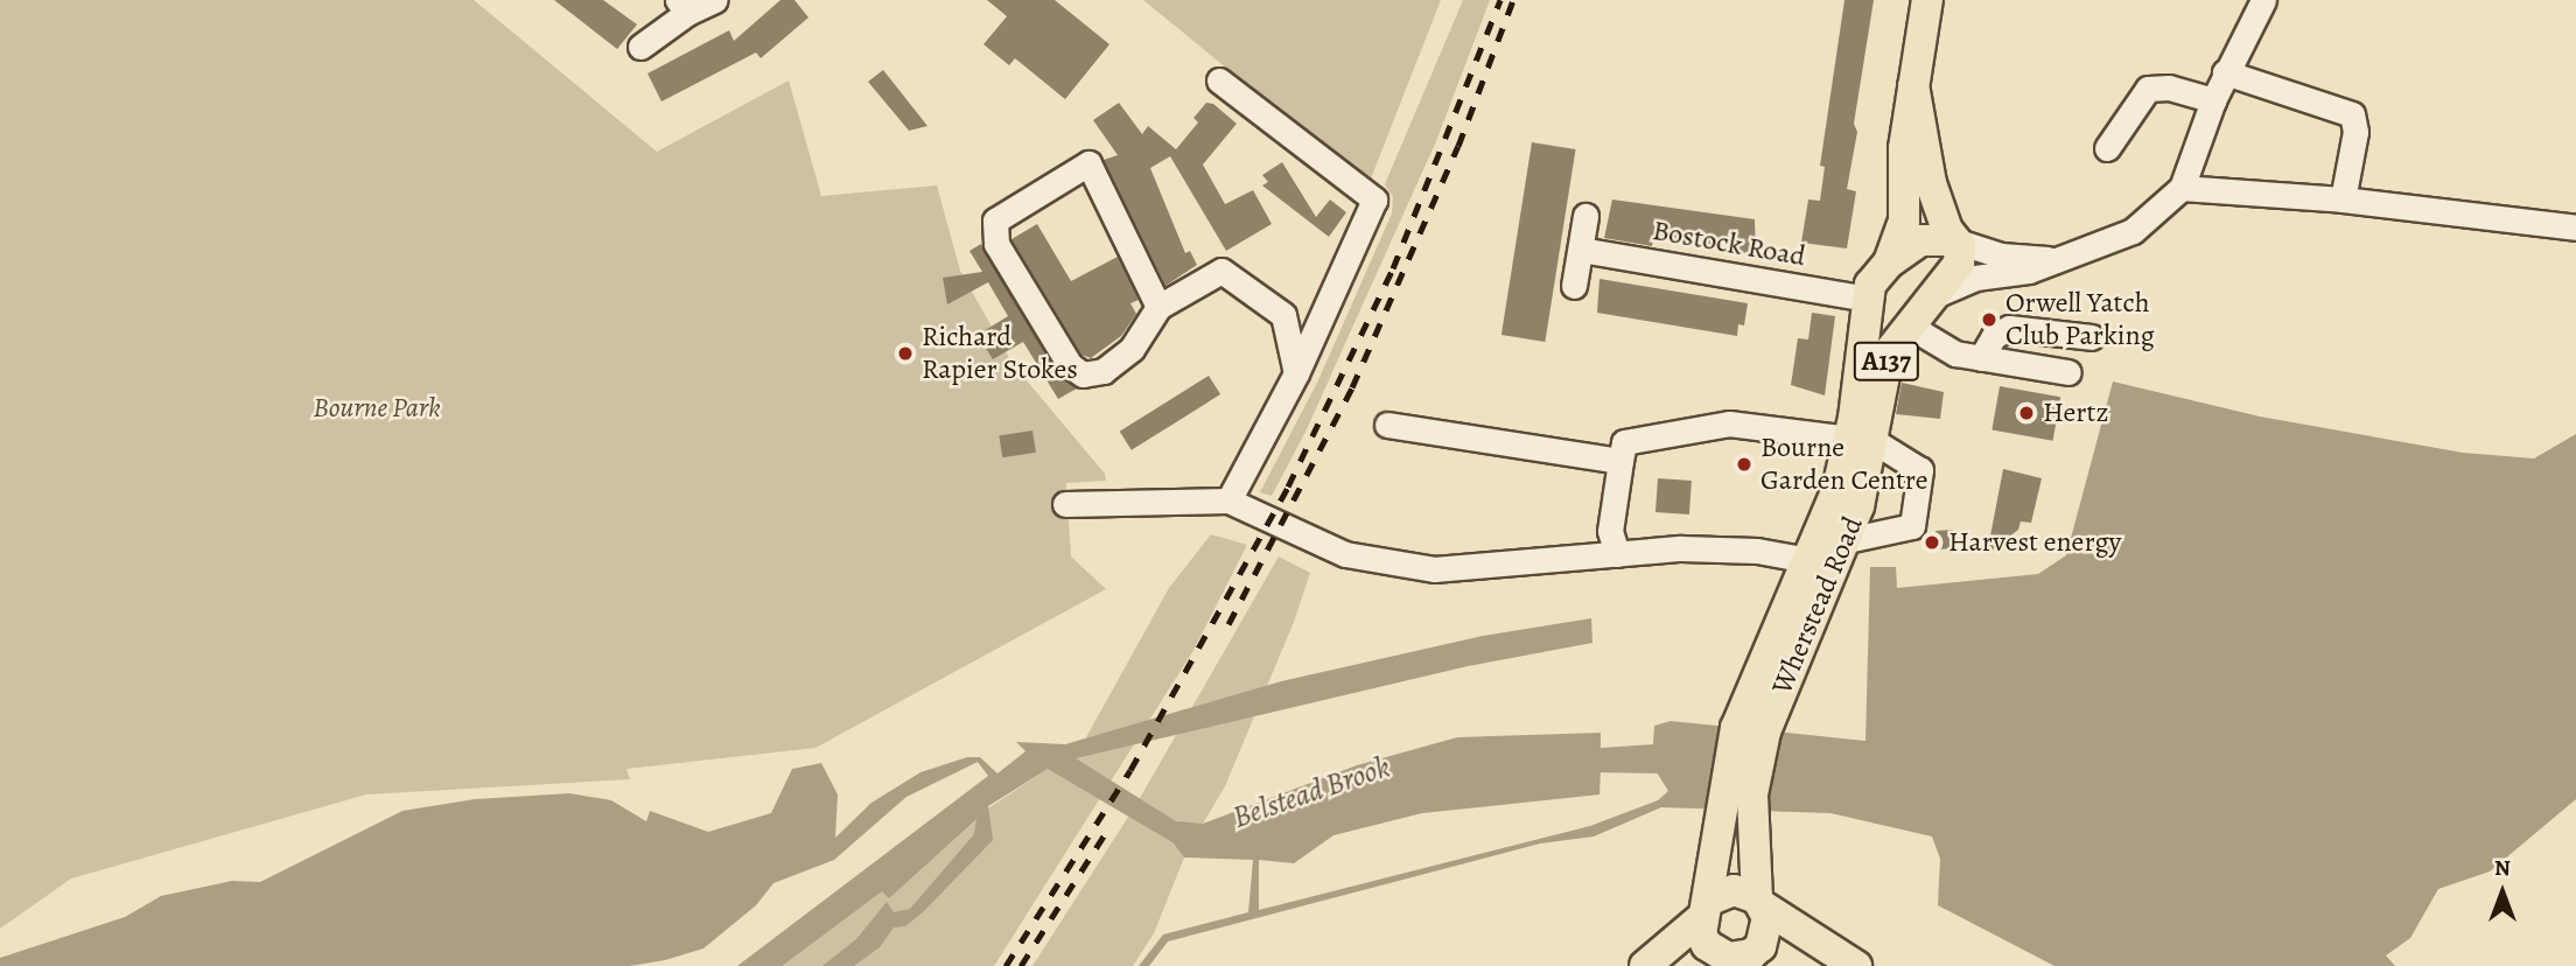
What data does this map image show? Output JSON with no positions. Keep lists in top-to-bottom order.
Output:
{
  "streets": {
    "main road": ["A137", "Wherstead Road"],
    "street": ["Bostock Road"]
  },
  "crossings": [
    ["Bostock Road", "Wherstead Road"]
  ],
  "water": ["Belstead Brook"],
  "parks": ["Bourne Park"],
  "places": [
    "Orwell Yatch Club Parking",
    "Richard Rapier Stokes",
    "Hertz",
    "Bourne Garden Centre",
    "Harvest energy"
  ],
  "north": "top"
}
